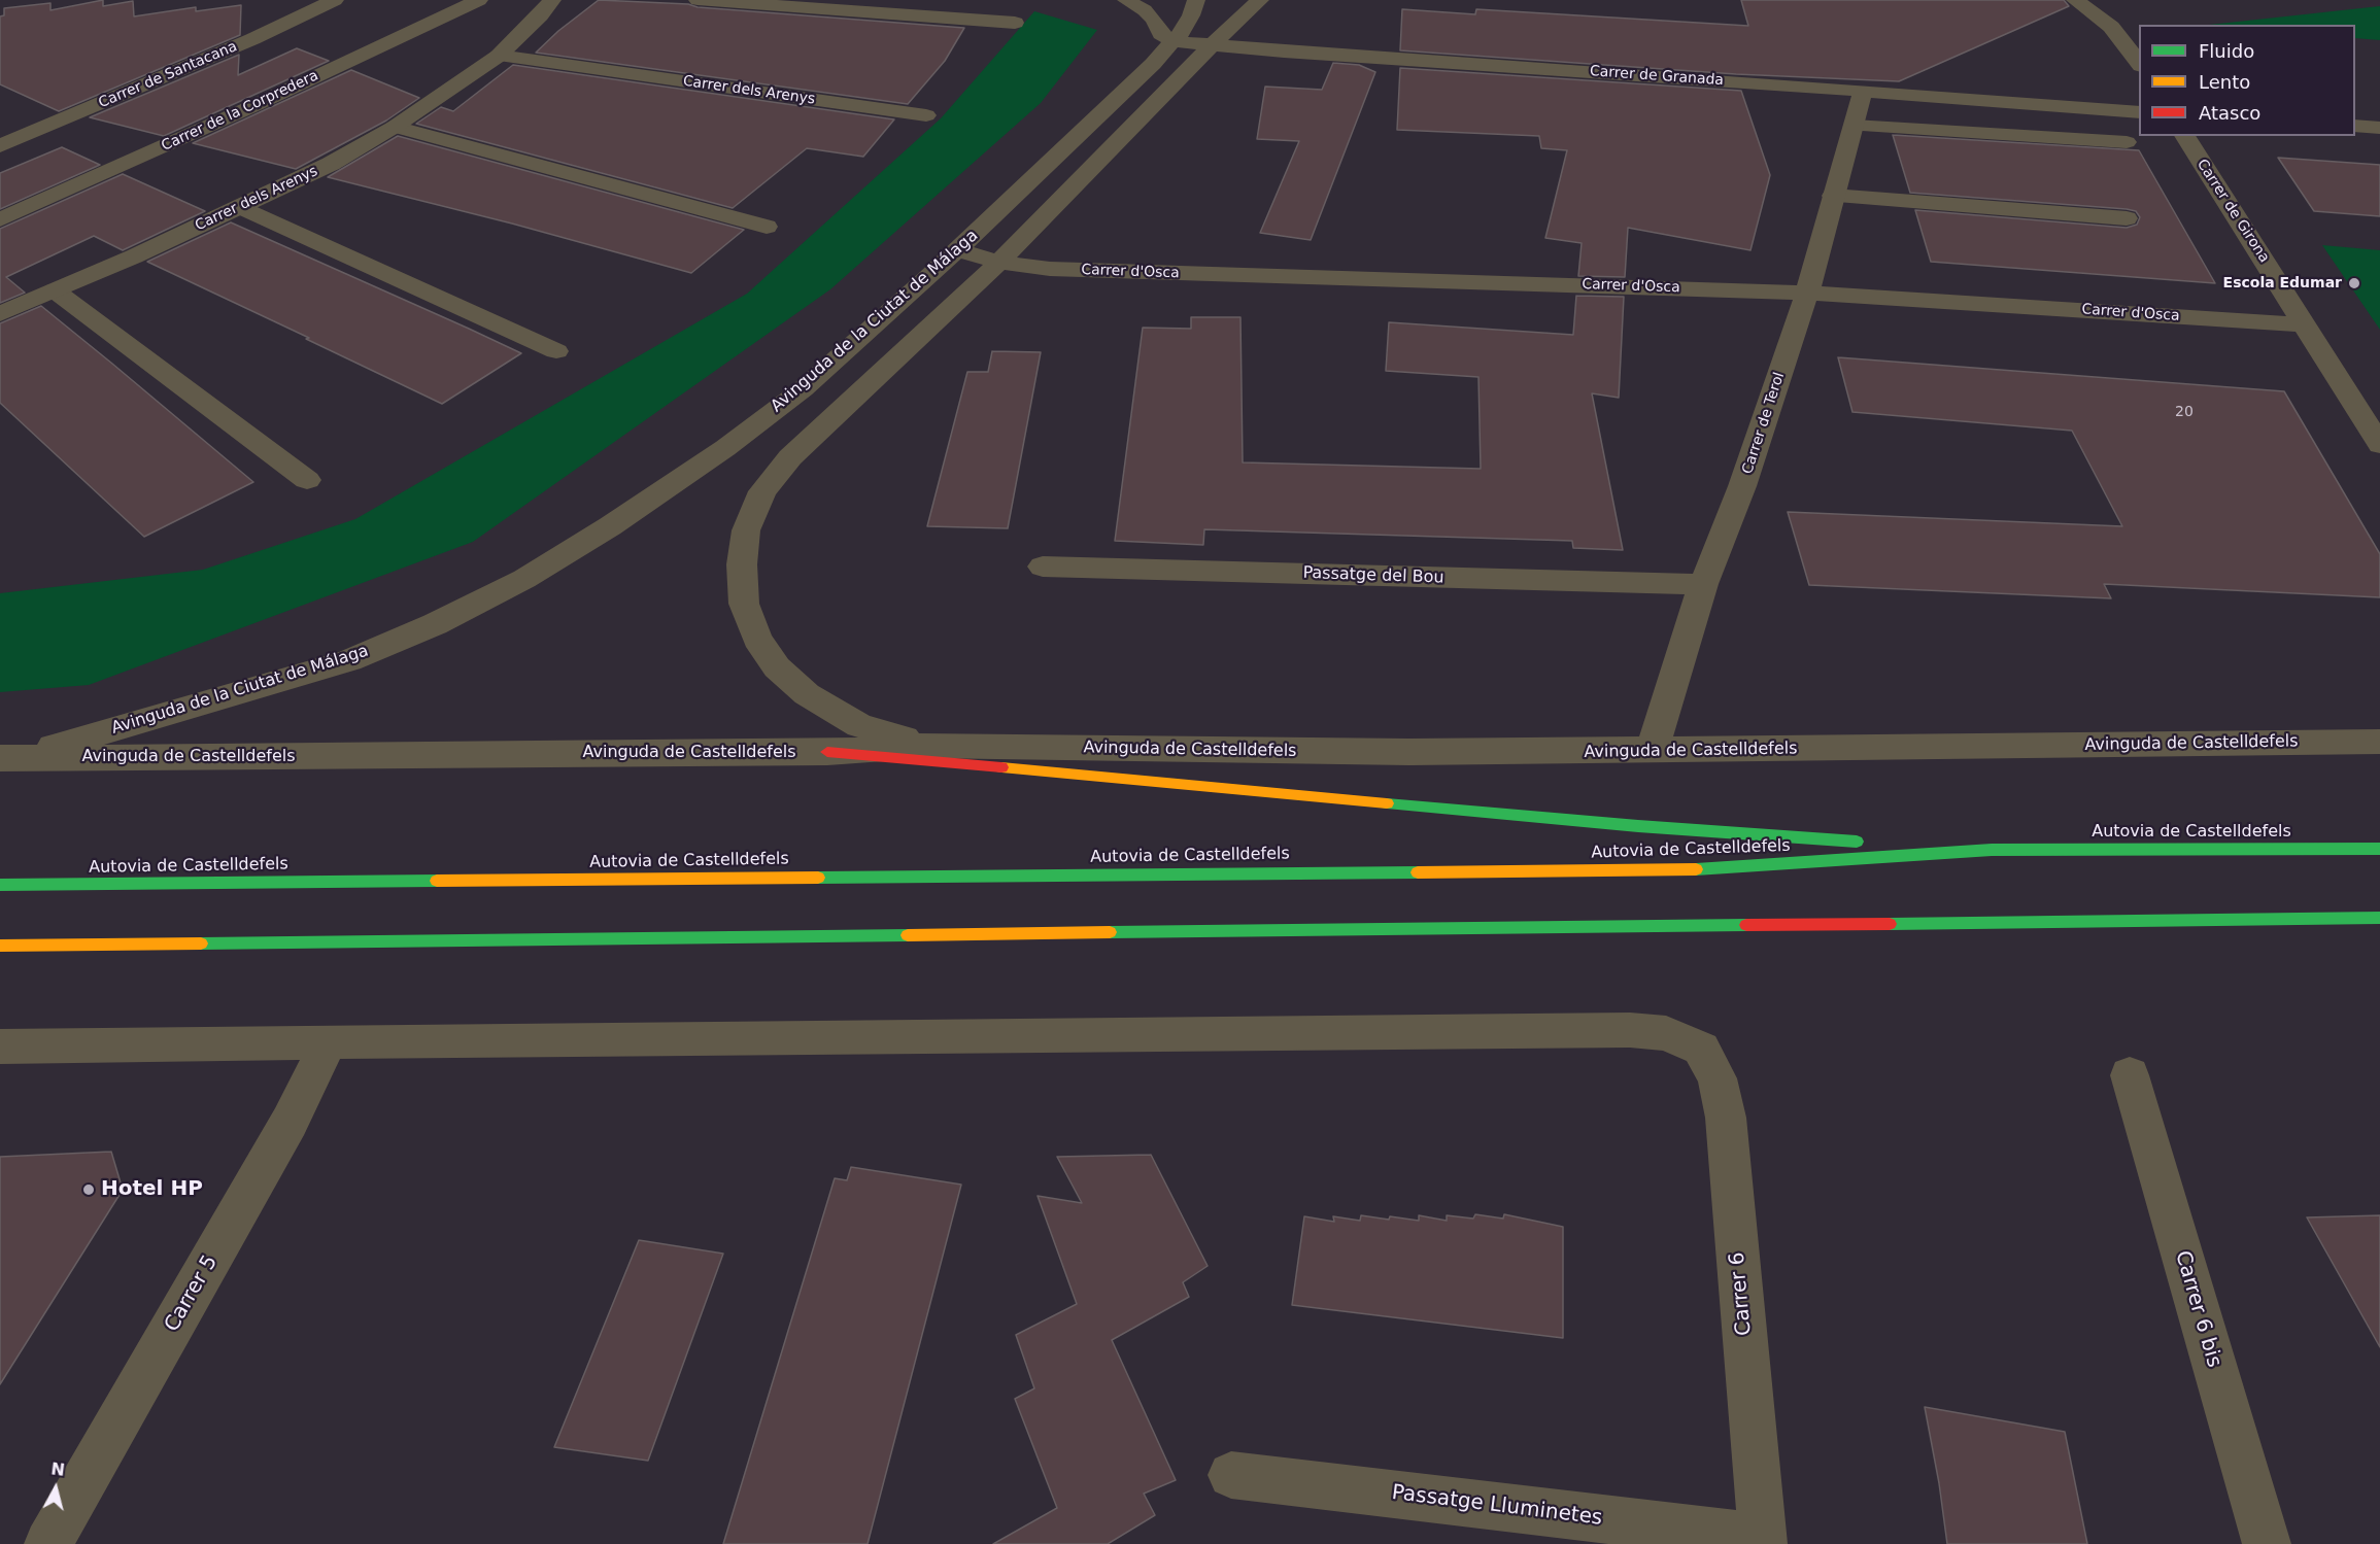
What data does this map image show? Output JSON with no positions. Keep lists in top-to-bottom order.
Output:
{
  "streets": {
    "highway": ["Autovia de Castelldefels"],
    "street": [
      "Carrer de Santacana",
      "Carrer de Granada",
      "Carrer dels Arenys",
      "Carrer de la Corpredera",
      "Carrer de Girona",
      "Carrer d'Osca",
      "Avinguda de la Ciutat de Málaga",
      "Carrer de Terol",
      "Passatge del Bou",
      "Avinguda de Castelldefels",
      "Carrer 5",
      "Carrer 6",
      "Carrer 6 bis",
      "Passatge Lluminetes"
    ]
  },
  "crossings": [
    ["Carrer de Granada", "Avinguda de la Ciutat de Málaga"],
    ["Carrer de Granada", "Carrer de Terol"],
    ["Carrer de Girona", "Carrer d'Osca"],
    ["Carrer d'Osca", "Avinguda de la Ciutat de Málaga"],
    ["Carrer d'Osca", "Carrer de Terol"],
    ["Avinguda de la Ciutat de Málaga", "Avinguda de Castelldefels"],
    ["Carrer de Terol", "Passatge del Bou"],
    ["Carrer de Terol", "Avinguda de Castelldefels"],
    ["Carrer 5", "Carrer 6"],
    ["Carrer 6", "Passatge Lluminetes"]
  ],
  "places": ["Escola Edumar", "Hotel HP"],
  "house_numbers": ["20"],
  "legend": ["Fluido", "Lento", "Atasco"],
  "north": "top"
}
